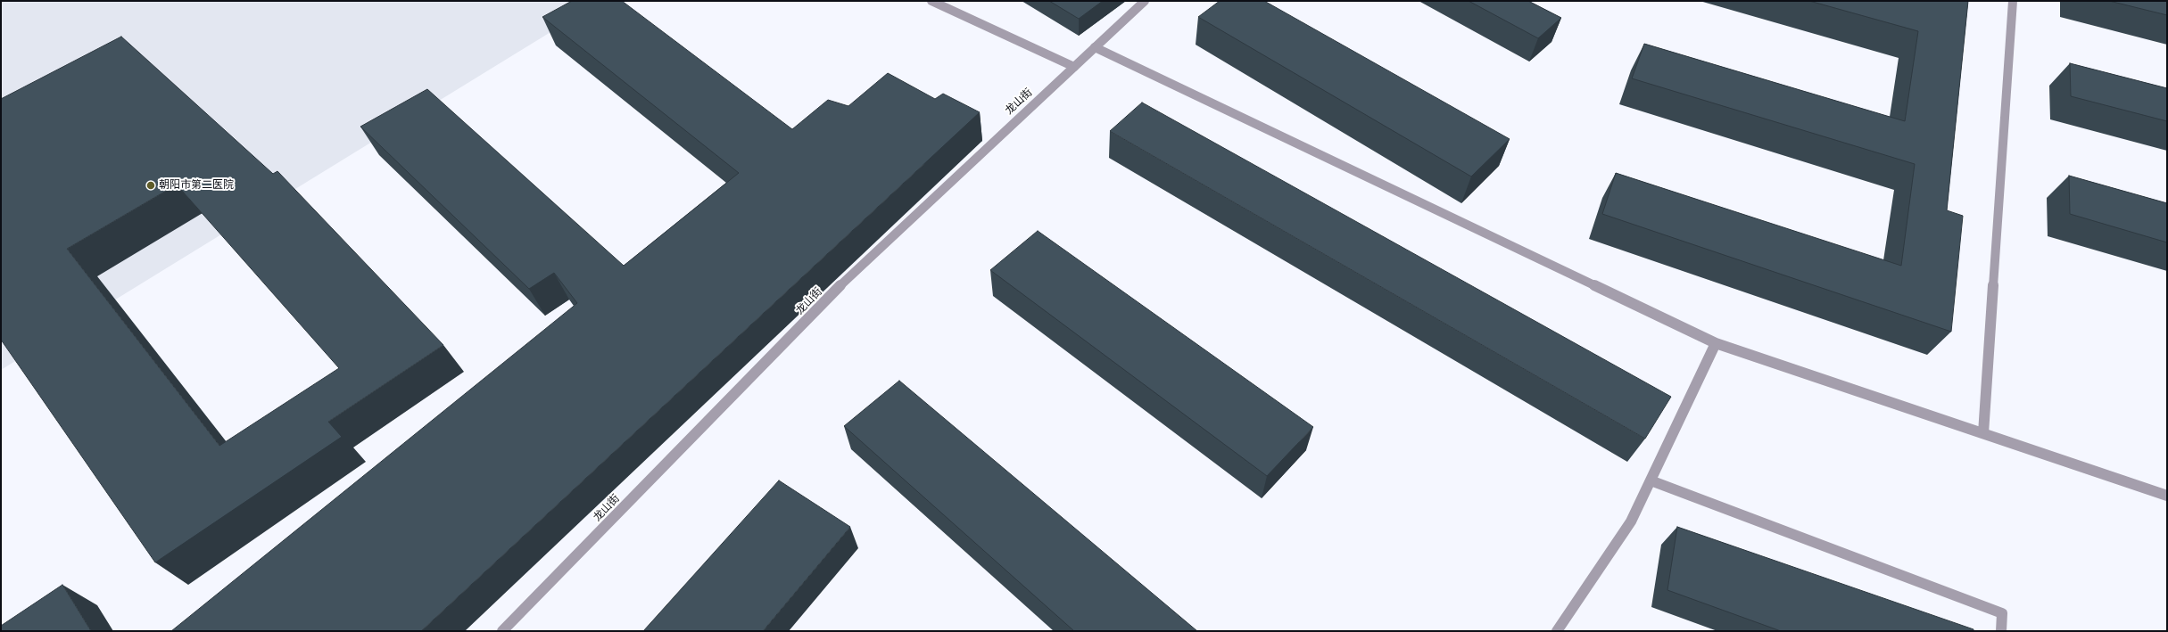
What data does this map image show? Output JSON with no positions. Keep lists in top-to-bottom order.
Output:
{
  "streets": {
    "street": ["龙山街"]
  },
  "places": ["朝阳市第二医院"]
}
